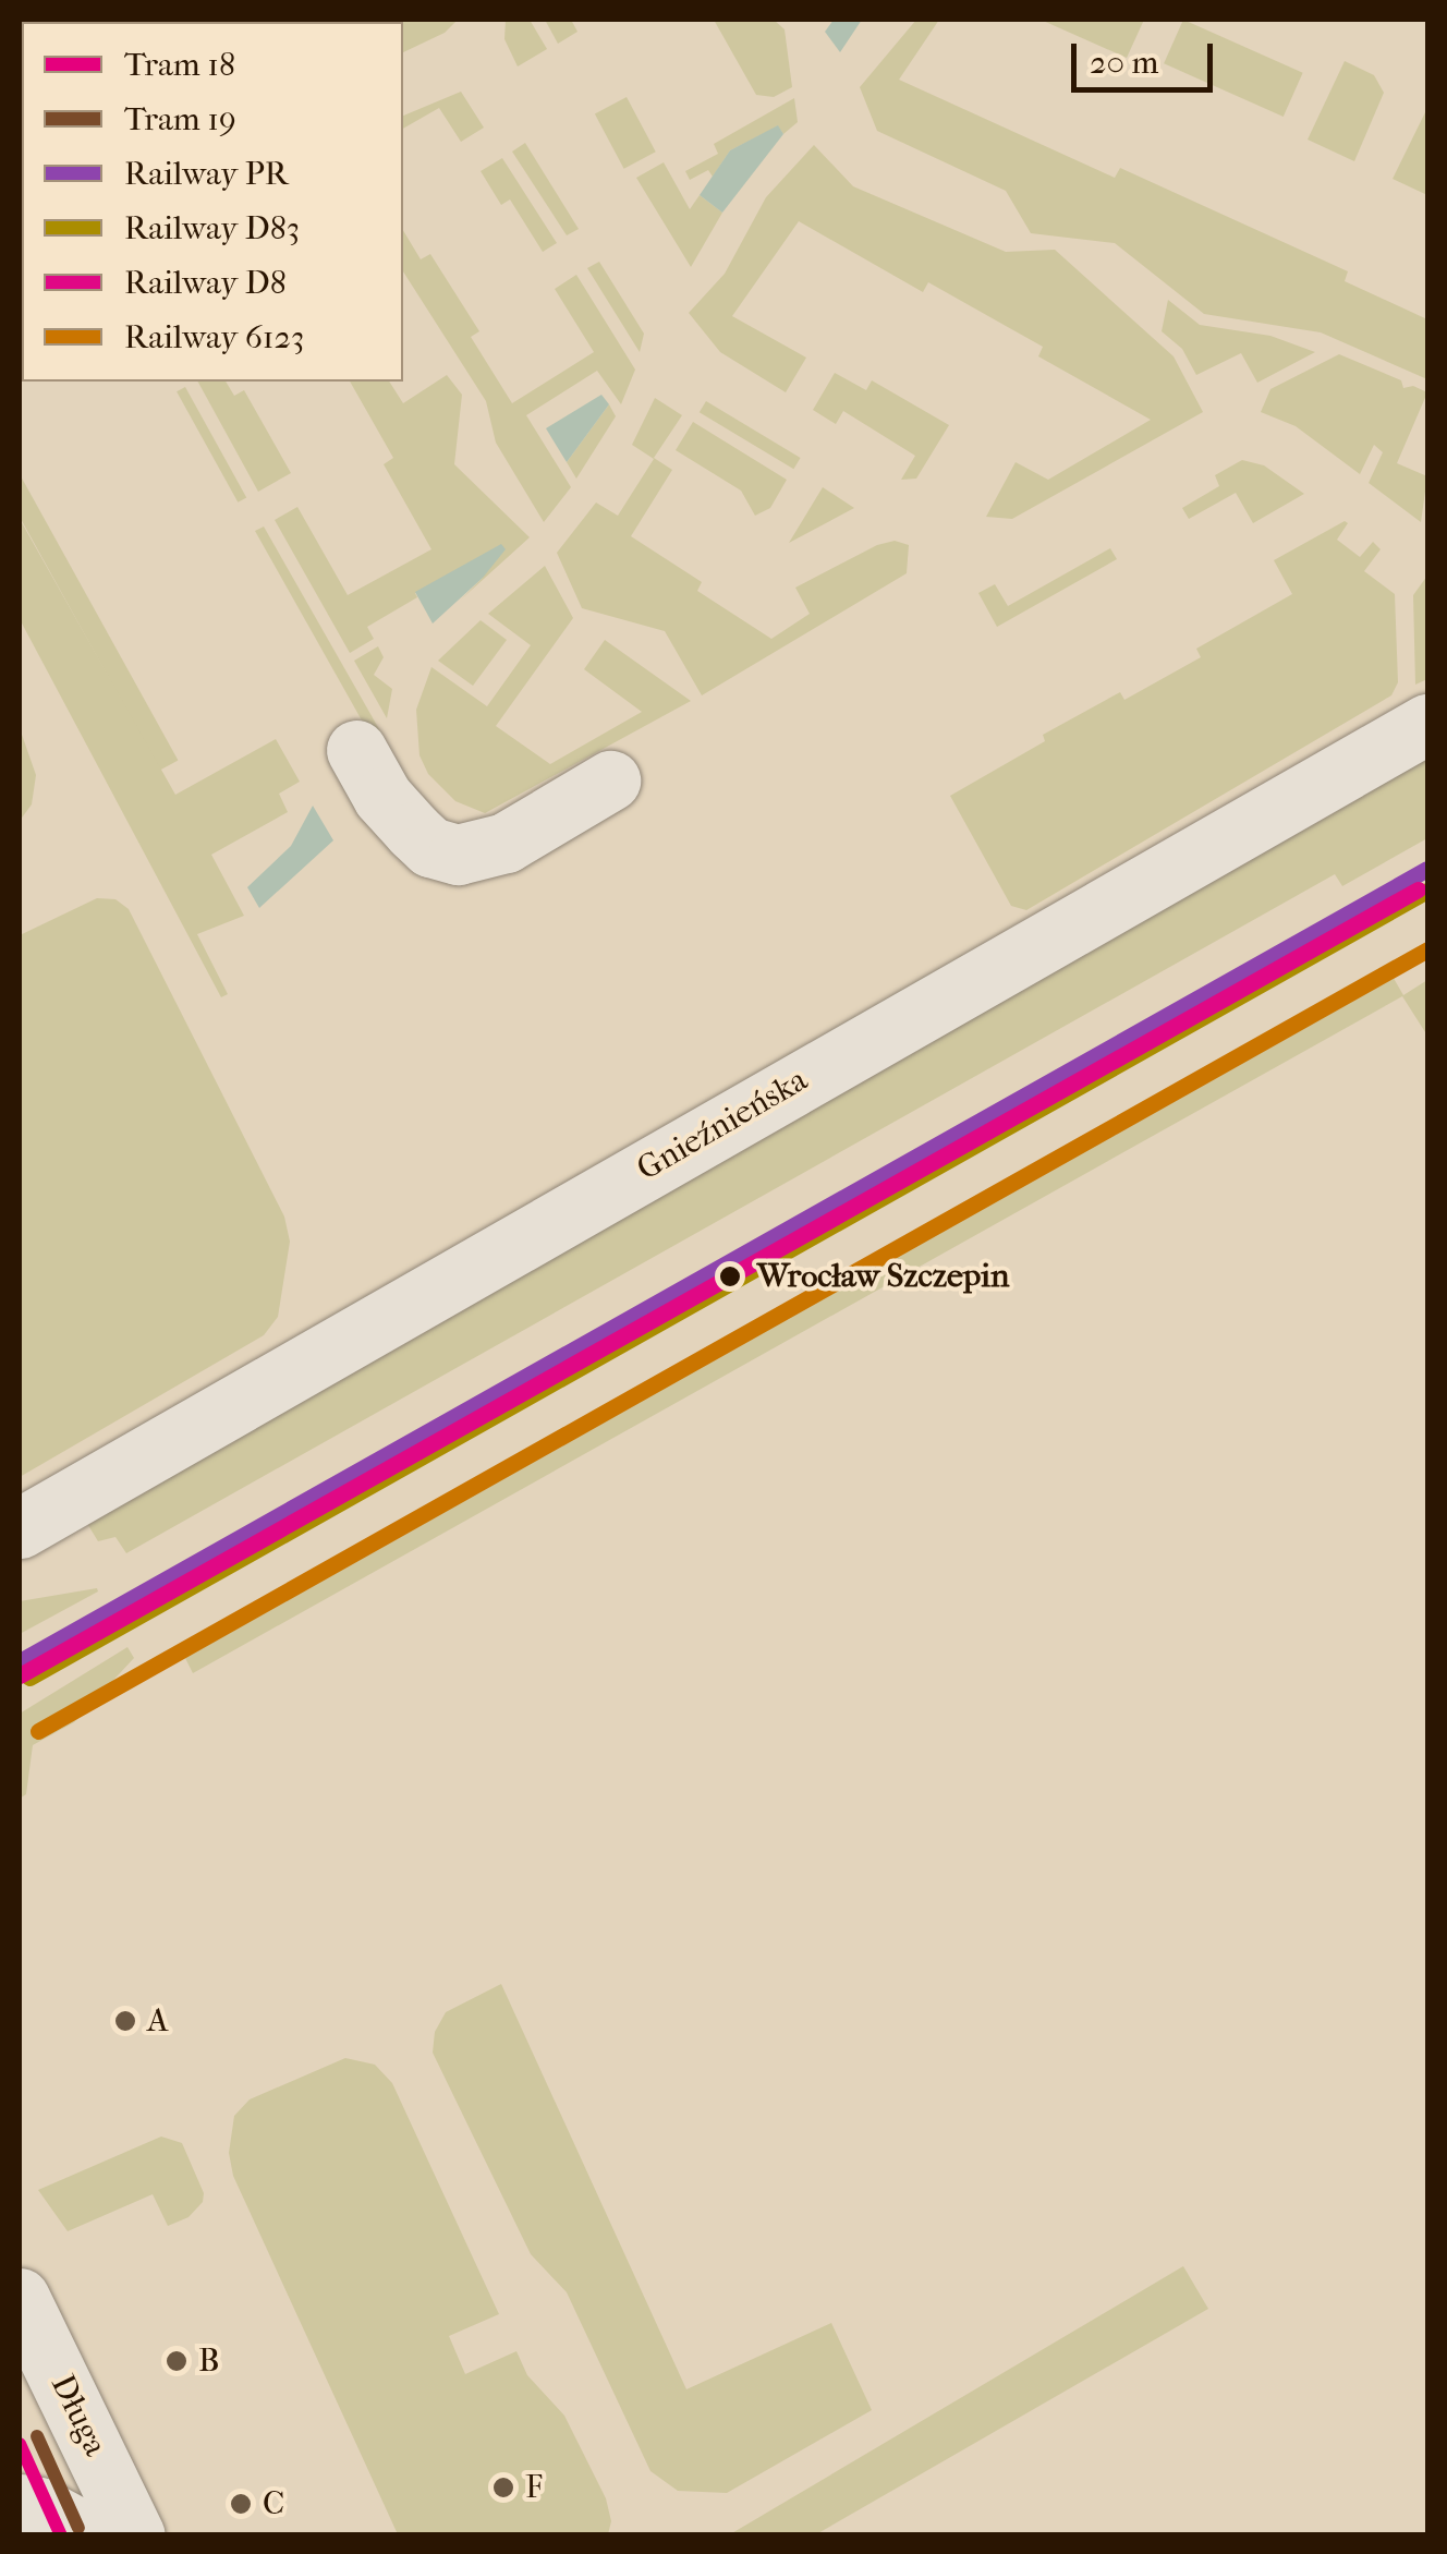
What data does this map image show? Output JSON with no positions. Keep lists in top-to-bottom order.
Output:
{
  "streets": {
    "street": ["Gnieźnieńska", "Długa"]
  },
  "places": [
    "Wrocław Szczepin",
    "A",
    "B",
    "F",
    "C"
  ],
  "lines": [
    "rail line PR",
    "rail line D8",
    "rail line D83",
    "rail line 6123",
    "tram line 19",
    "tram line 18"
  ],
  "legend": [
    "Tram 18",
    "Tram 19",
    "Railway PR",
    "Railway D83",
    "Railway D8",
    "Railway 6123"
  ],
  "scale_bar": "20 m"
}
